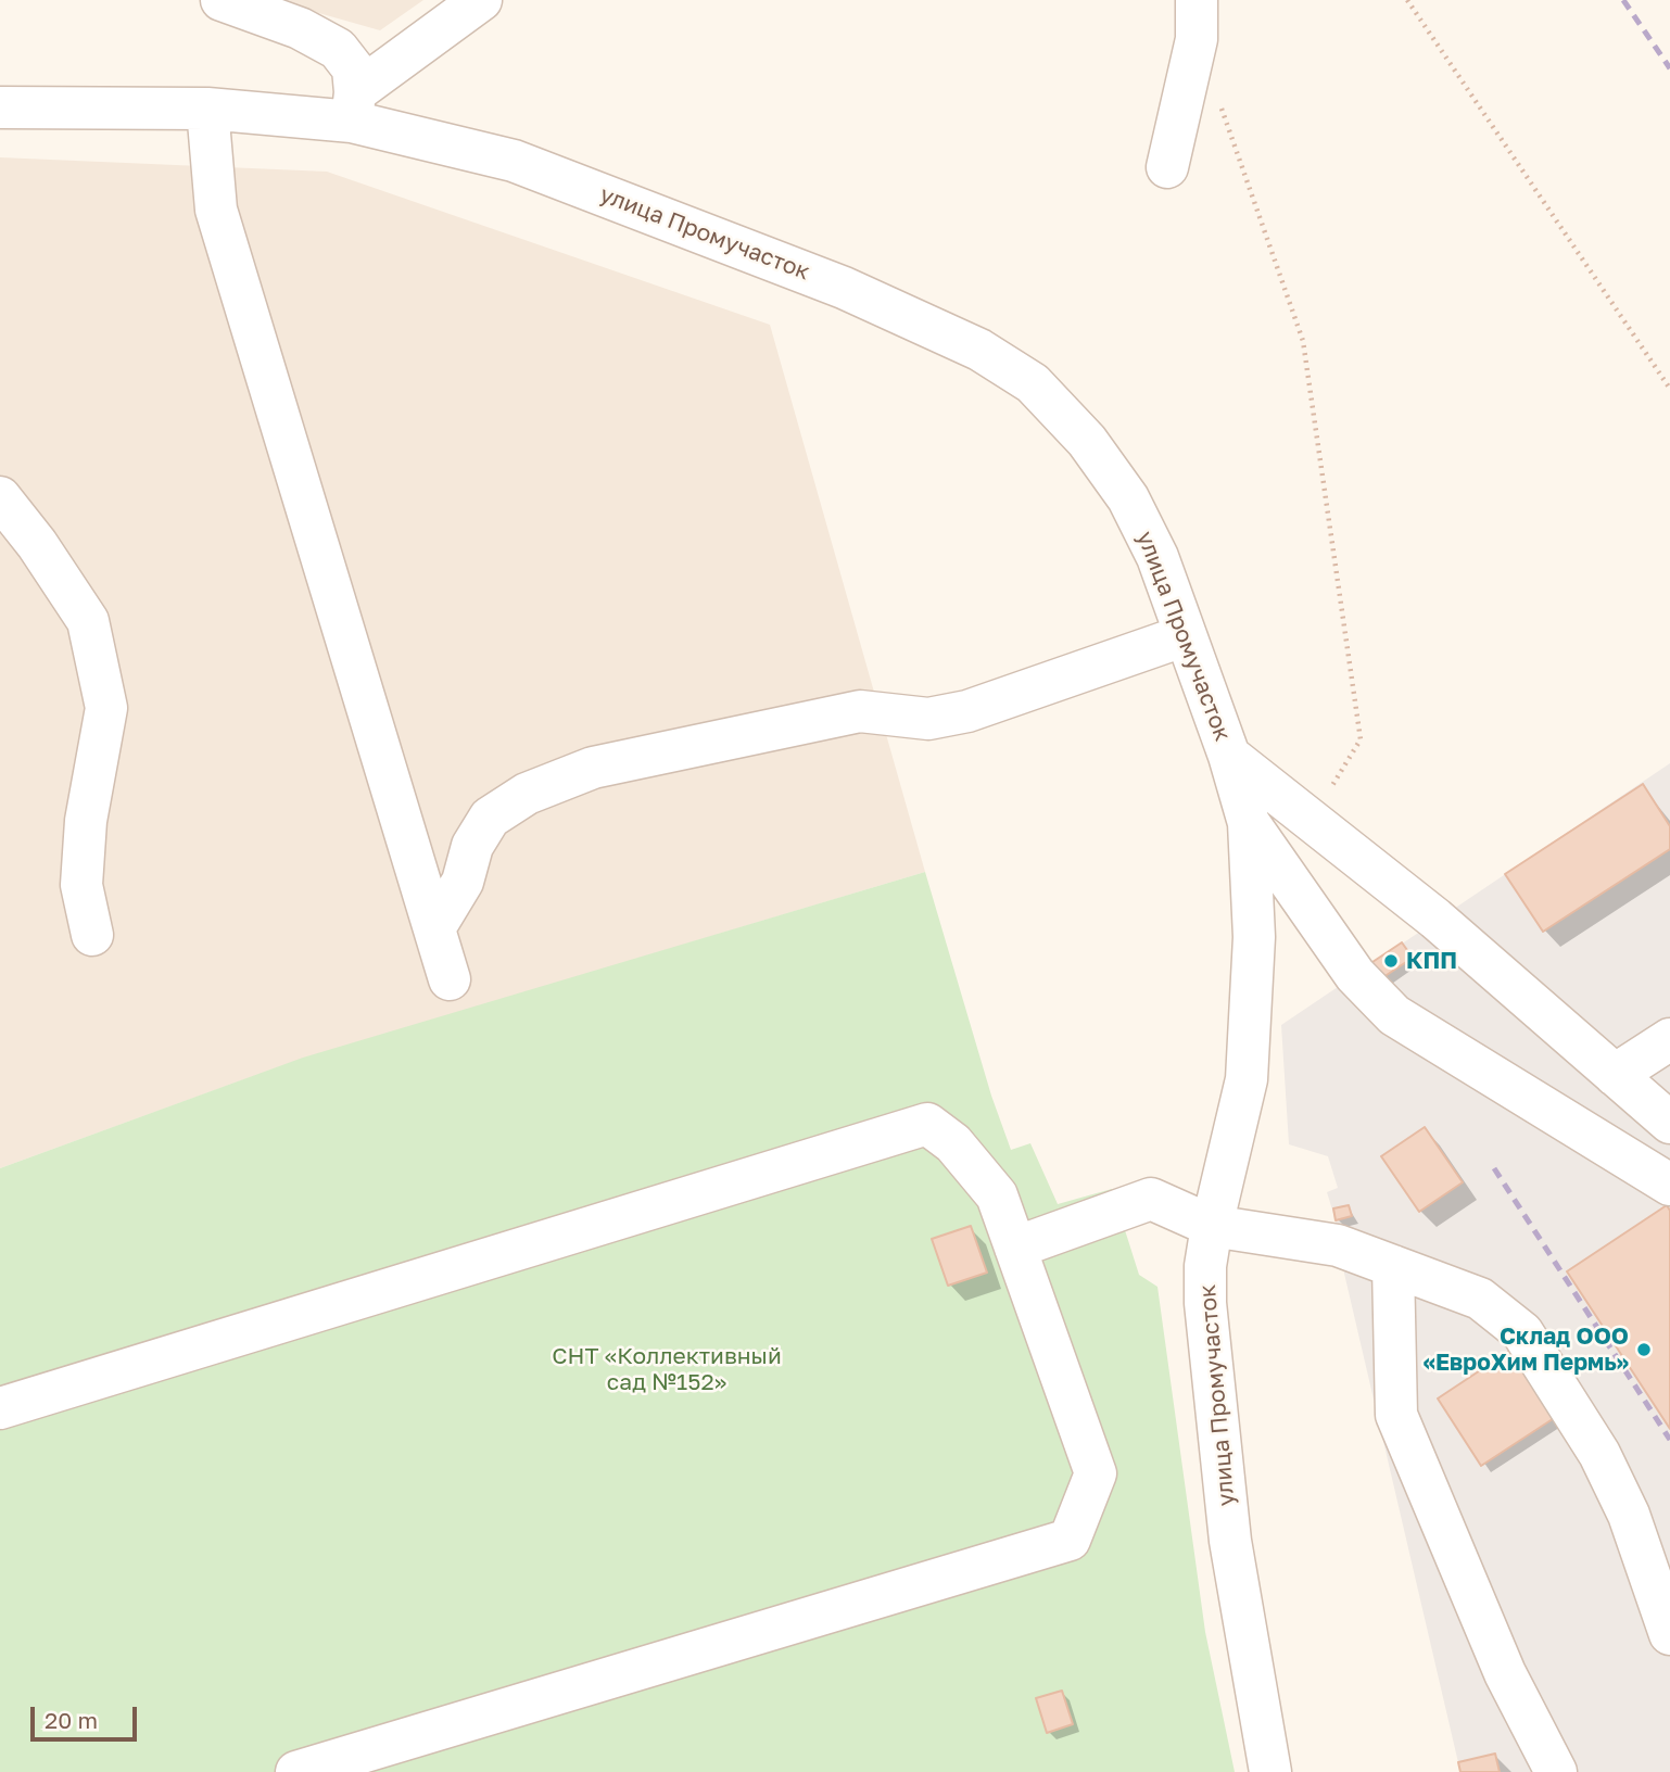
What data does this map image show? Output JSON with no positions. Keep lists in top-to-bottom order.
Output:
{
  "streets": {
    "street": ["улица Промучасток"]
  },
  "parks": ["СНТ «Коллективный сад №152»"],
  "places": ["КПП", "Склад ООО «ЕвроХим Пермь»"],
  "scale_bar": "20 m"
}
